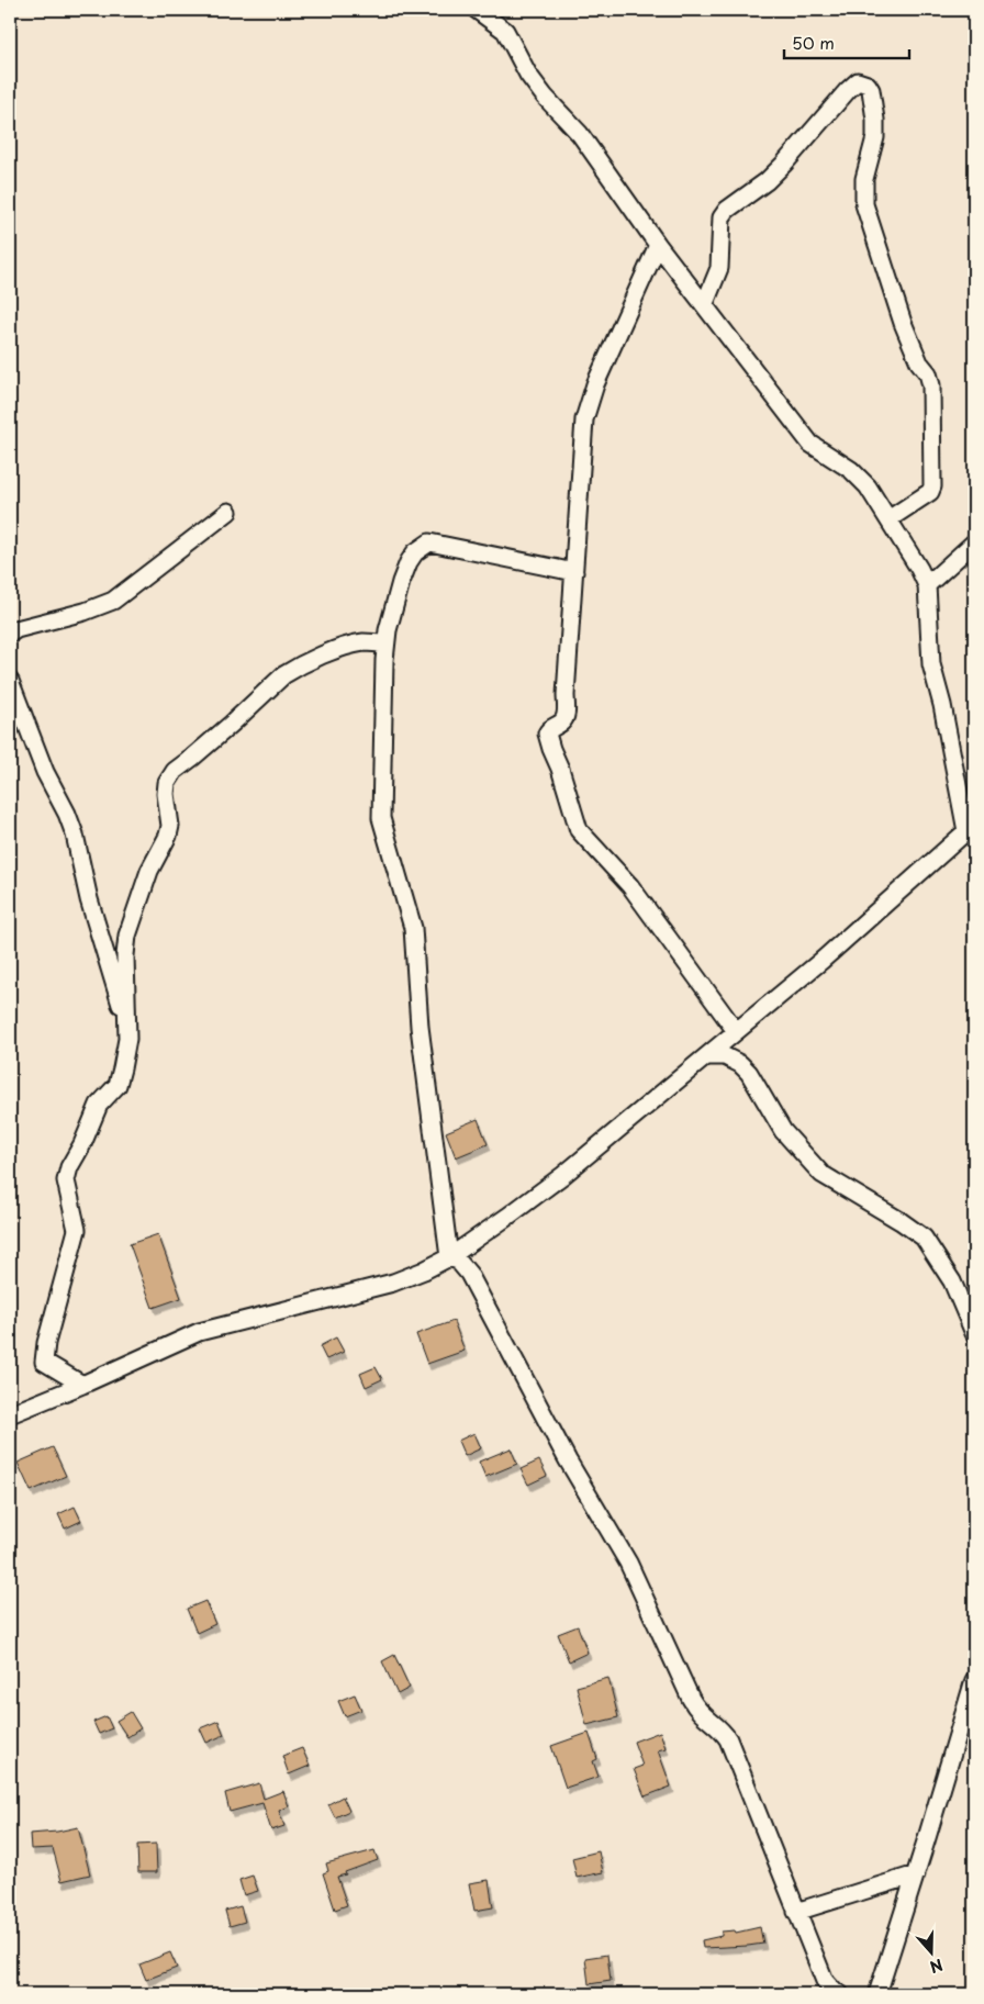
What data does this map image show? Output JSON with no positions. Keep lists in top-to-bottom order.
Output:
{
  "scale_bar": "50 m",
  "north": "bottom"
}
